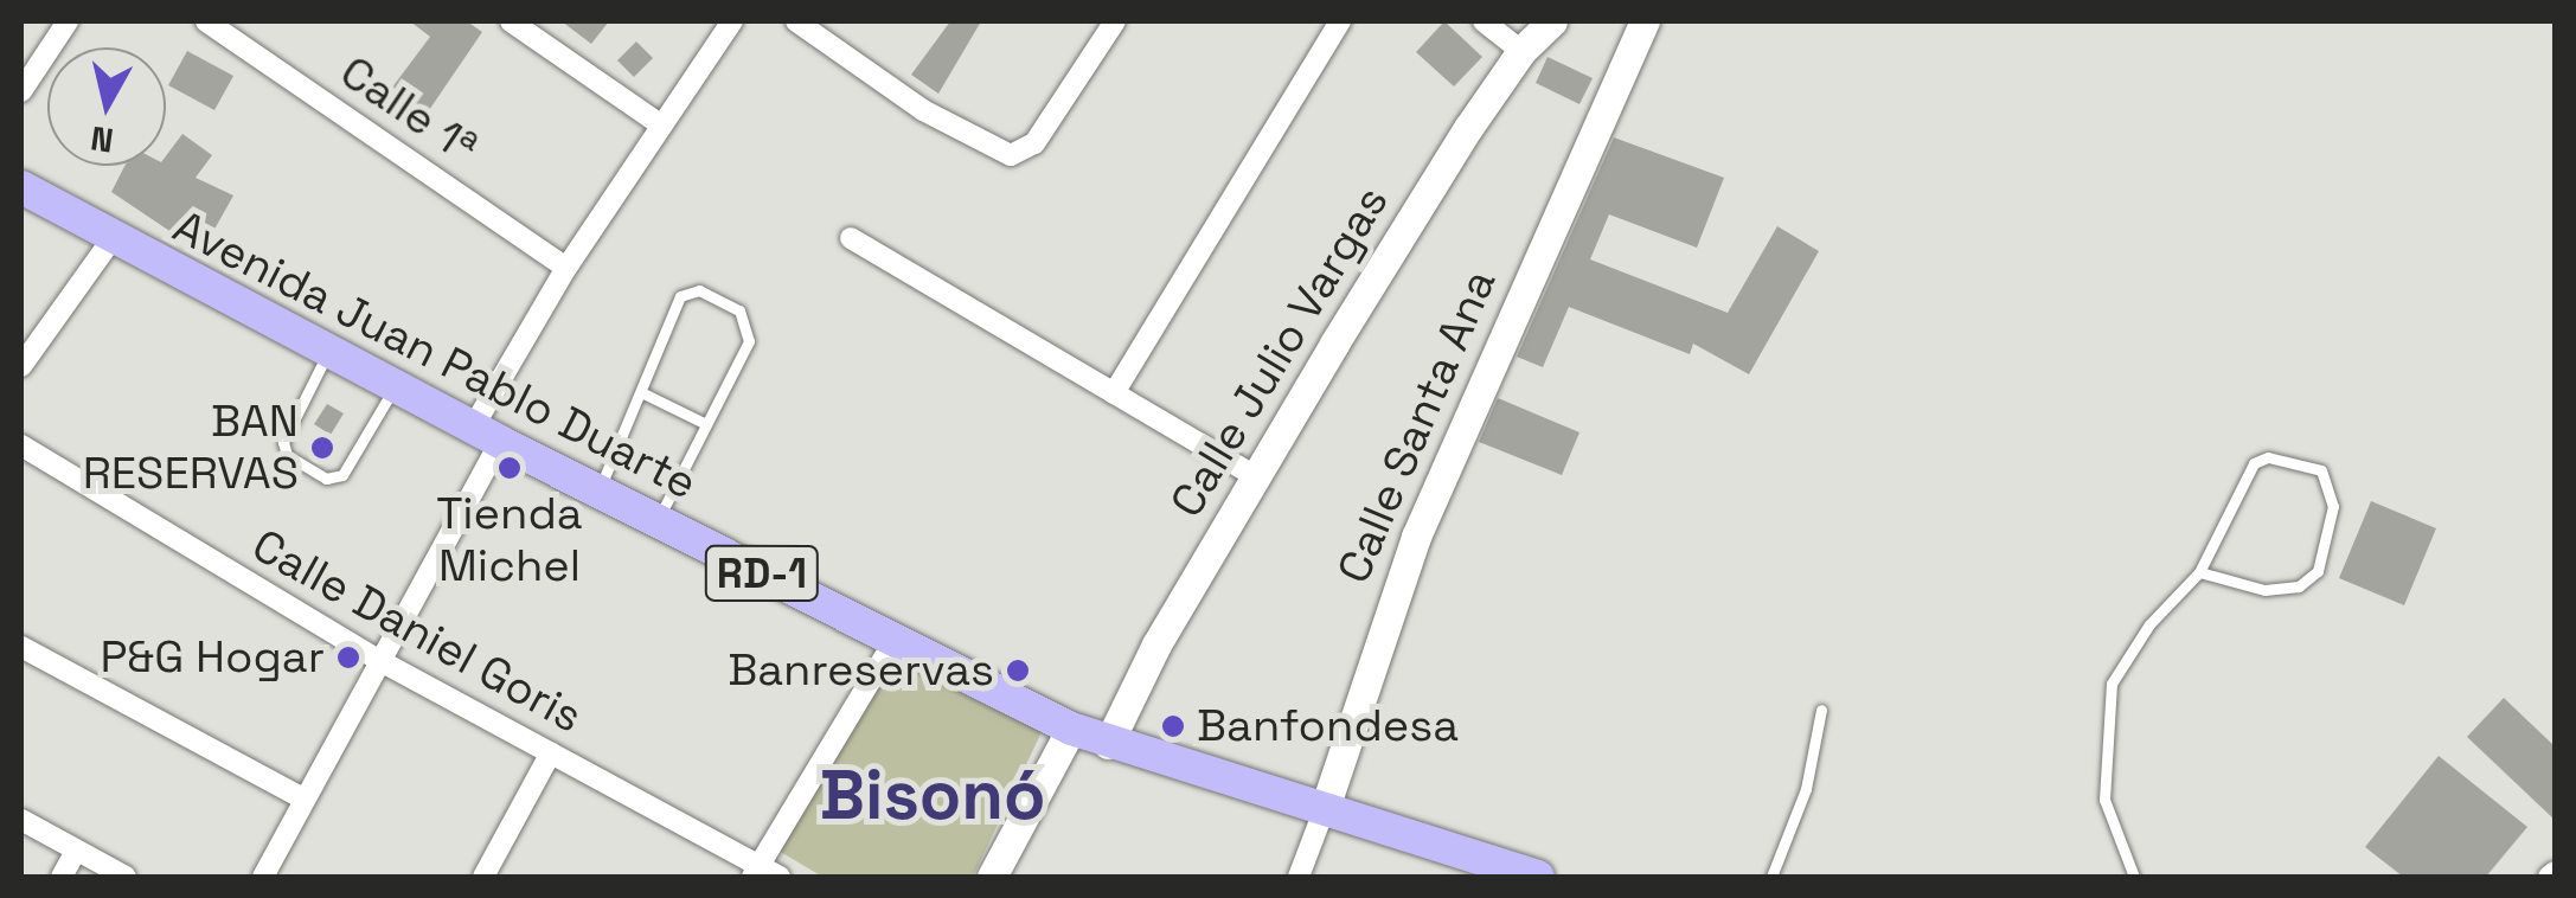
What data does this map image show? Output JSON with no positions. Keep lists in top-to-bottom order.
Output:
{
  "streets": {
    "main road": [
      "Calle Julio Vargas",
      "Avenida Juan Pablo Duarte",
      "Calle Santa Ana",
      "RD-1"
    ],
    "street": ["Calle 1ª", "Calle Daniel Goris"]
  },
  "crossings": [
    ["Calle Julio Vargas", "Avenida Juan Pablo Duarte"],
    ["Avenida Juan Pablo Duarte", "Calle Santa Ana"]
  ],
  "districts": ["Bisonó"],
  "places": [
    "BAN RESERVAS",
    "Tienda Michel",
    "P&G Hogar",
    "Banreservas",
    "Banfondesa"
  ],
  "north": "bottom"
}
